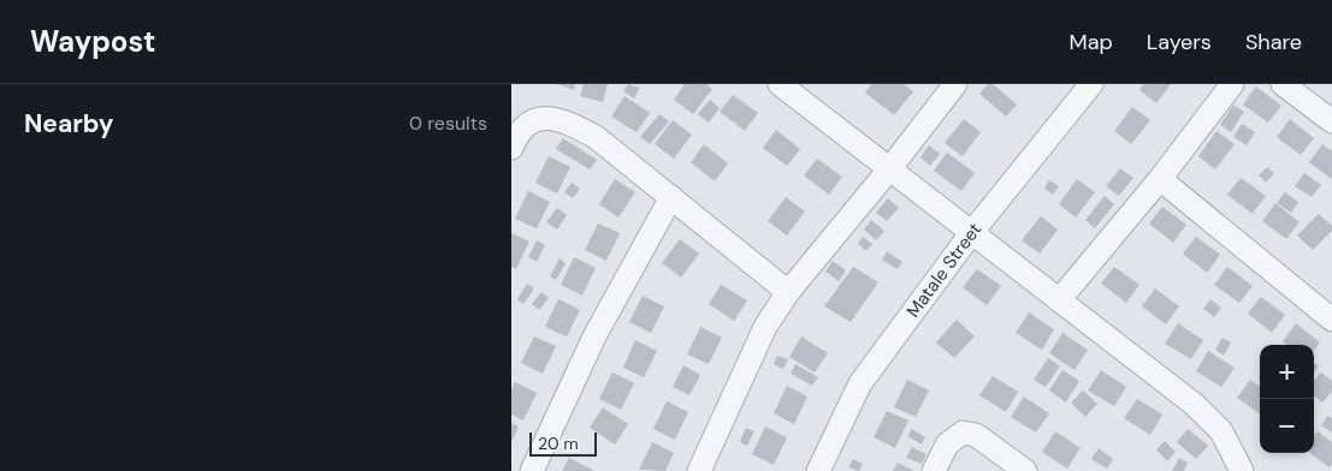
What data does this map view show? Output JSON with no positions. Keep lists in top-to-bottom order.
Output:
{
  "streets": {
    "street": ["Matale Street"]
  },
  "scale_bar": "20 m",
  "page": {
    "header": "Waypost",
    "nav": ["Map", "Layers", "Share"],
    "heading": ["Nearby", "0 results"],
    "map_buttons": ["+", "−"],
    "scale": "20 m"
  }
}
